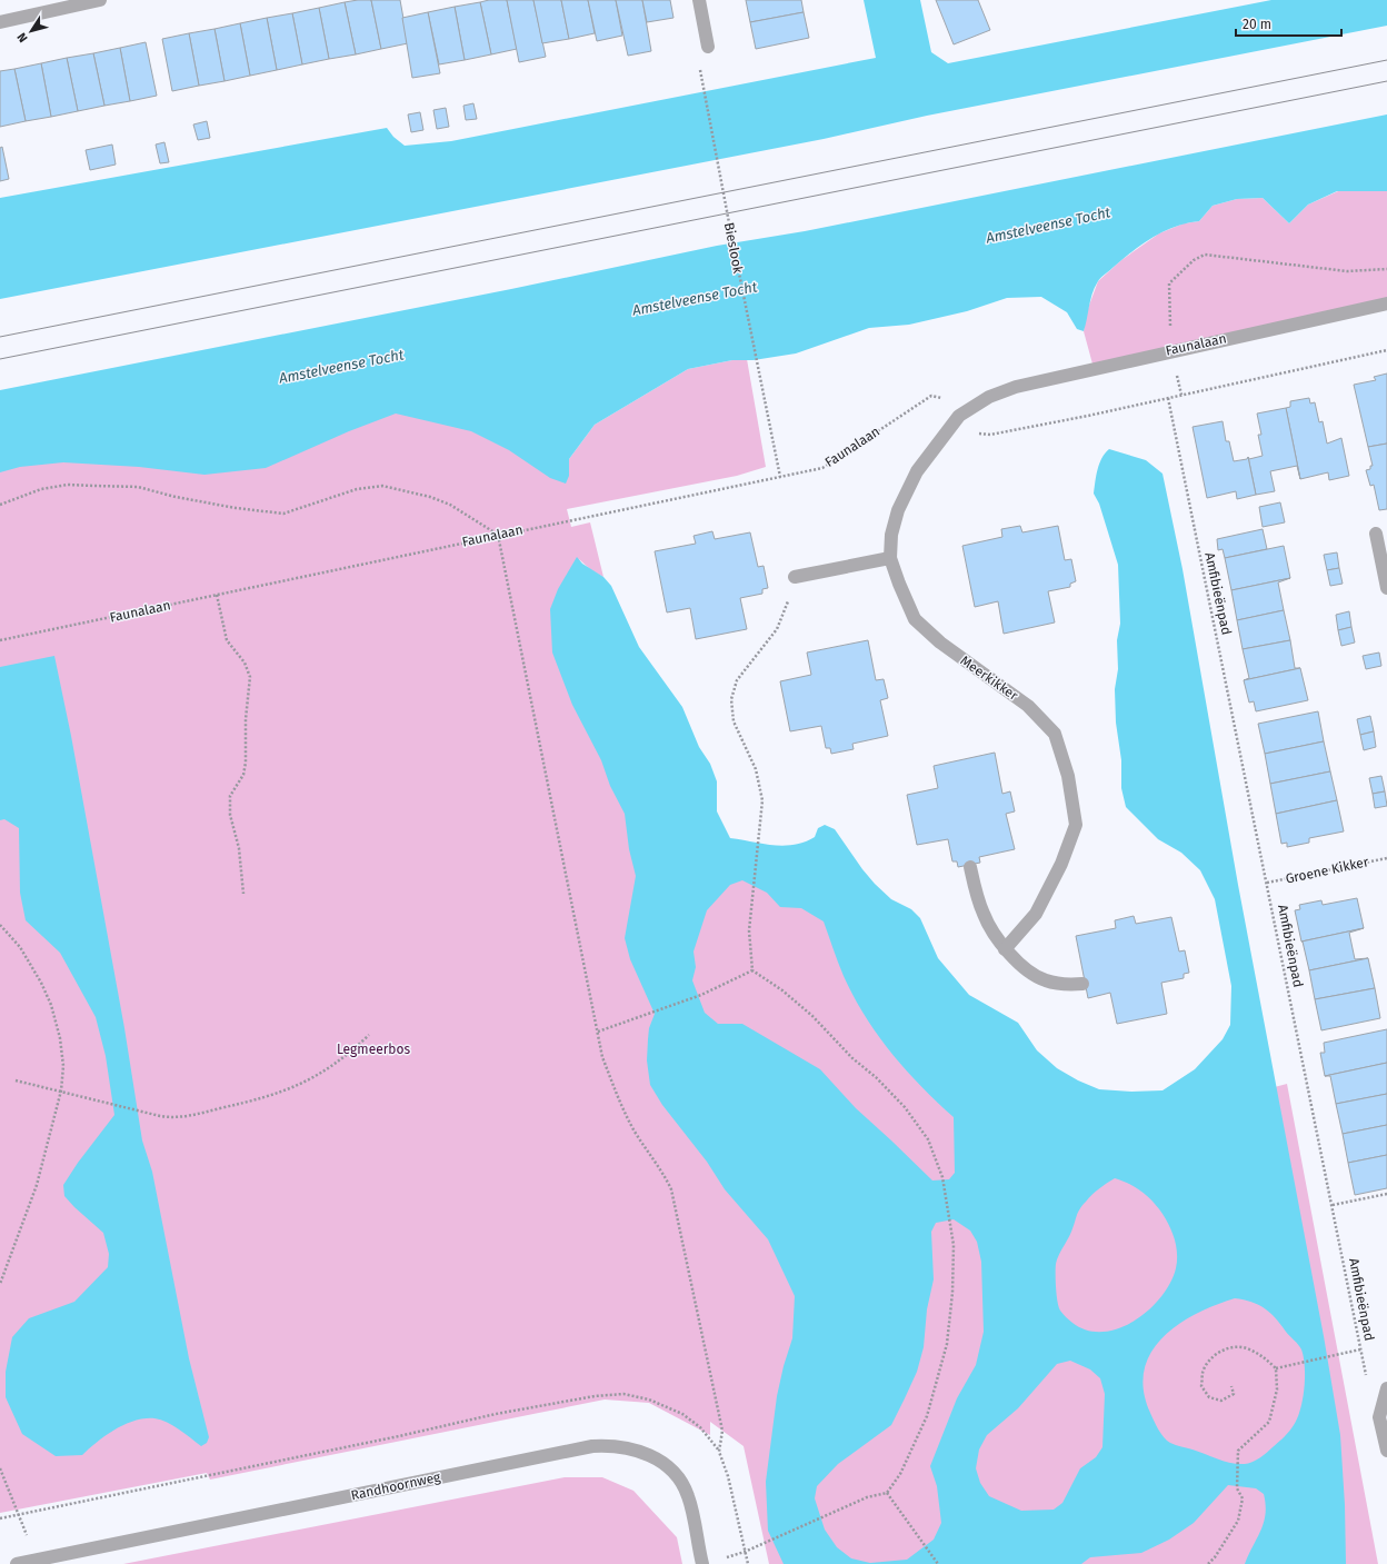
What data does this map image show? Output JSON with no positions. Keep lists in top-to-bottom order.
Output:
{
  "streets": {
    "street": ["Faunalaan", "Meerkikker", "Randhoornweg"],
    "path": ["Bieslook", "Amfibieënpad", "Groene Kikker"]
  },
  "crossings": [
    ["Bieslook", "Faunalaan"],
    ["Faunalaan", "Amfibieënpad"],
    ["Faunalaan", "Meerkikker"],
    ["Amfibieënpad", "Groene Kikker"]
  ],
  "water": ["Amstelveense Tocht"],
  "parks": ["Legmeerbos"],
  "scale_bar": "20 m",
  "north": "bottom left"
}
